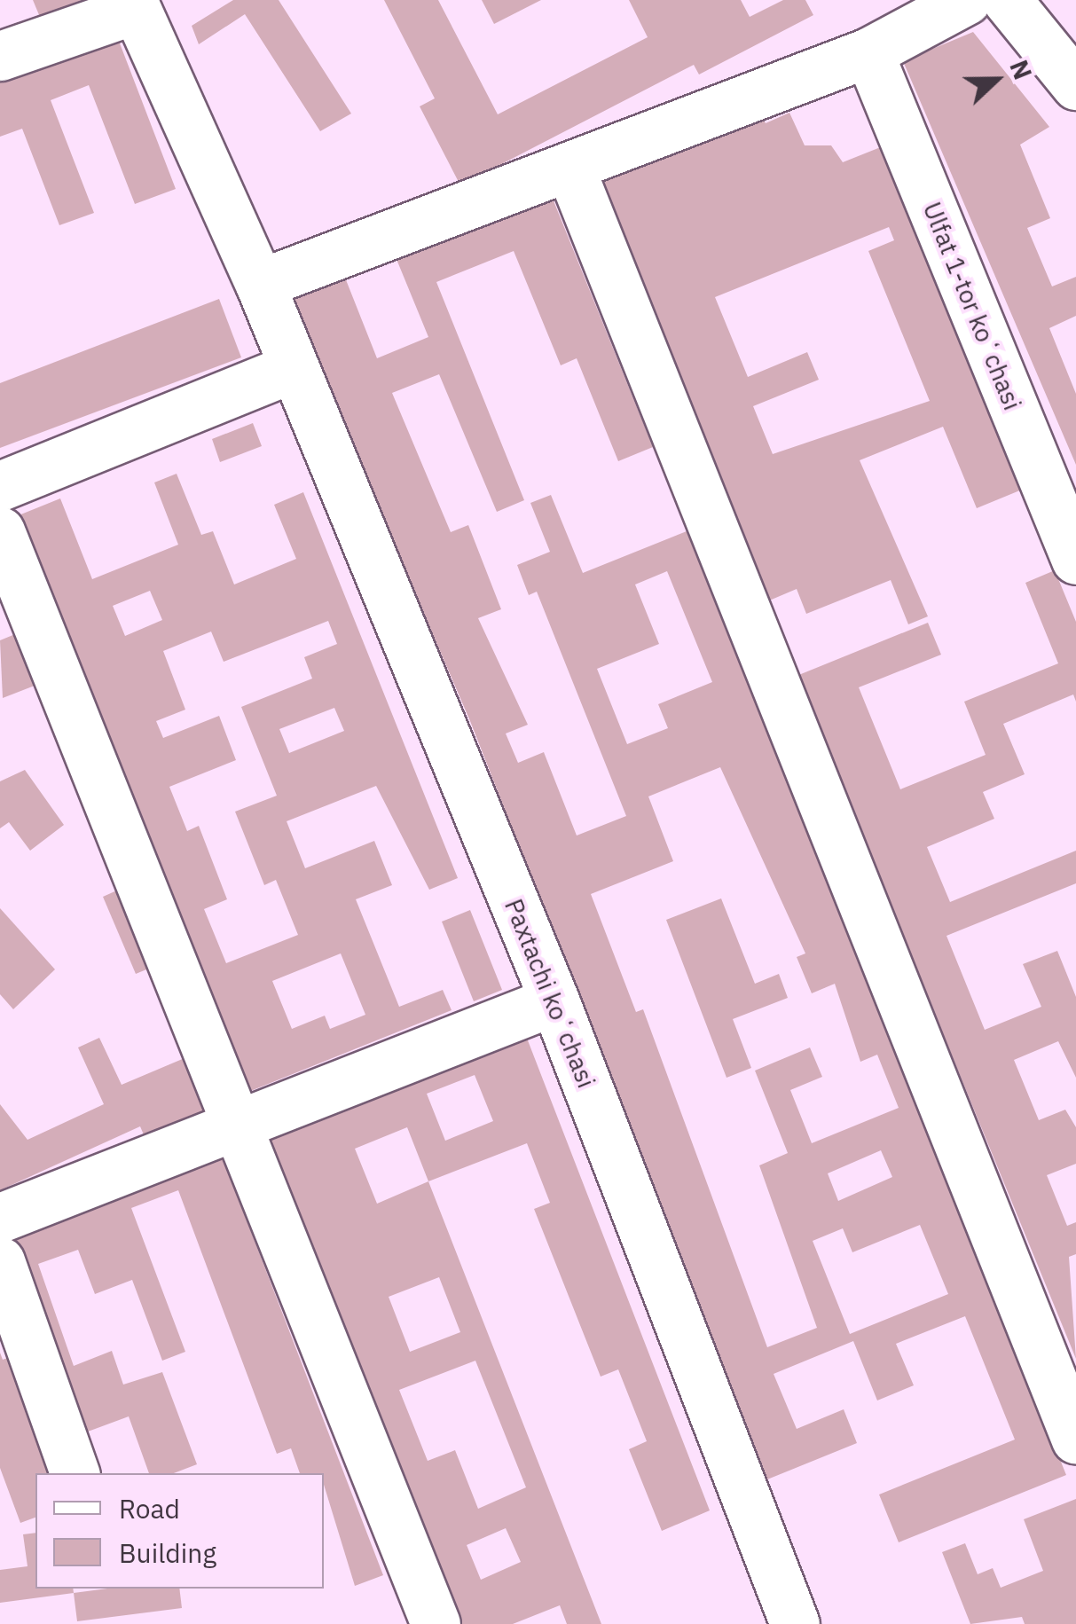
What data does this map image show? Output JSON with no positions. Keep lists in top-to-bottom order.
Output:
{
  "streets": {
    "street": ["Ulfat 1-tor koʻchasi", "Paxtachi koʻchasi"]
  },
  "legend": ["Road", "Building"],
  "north": "right"
}
